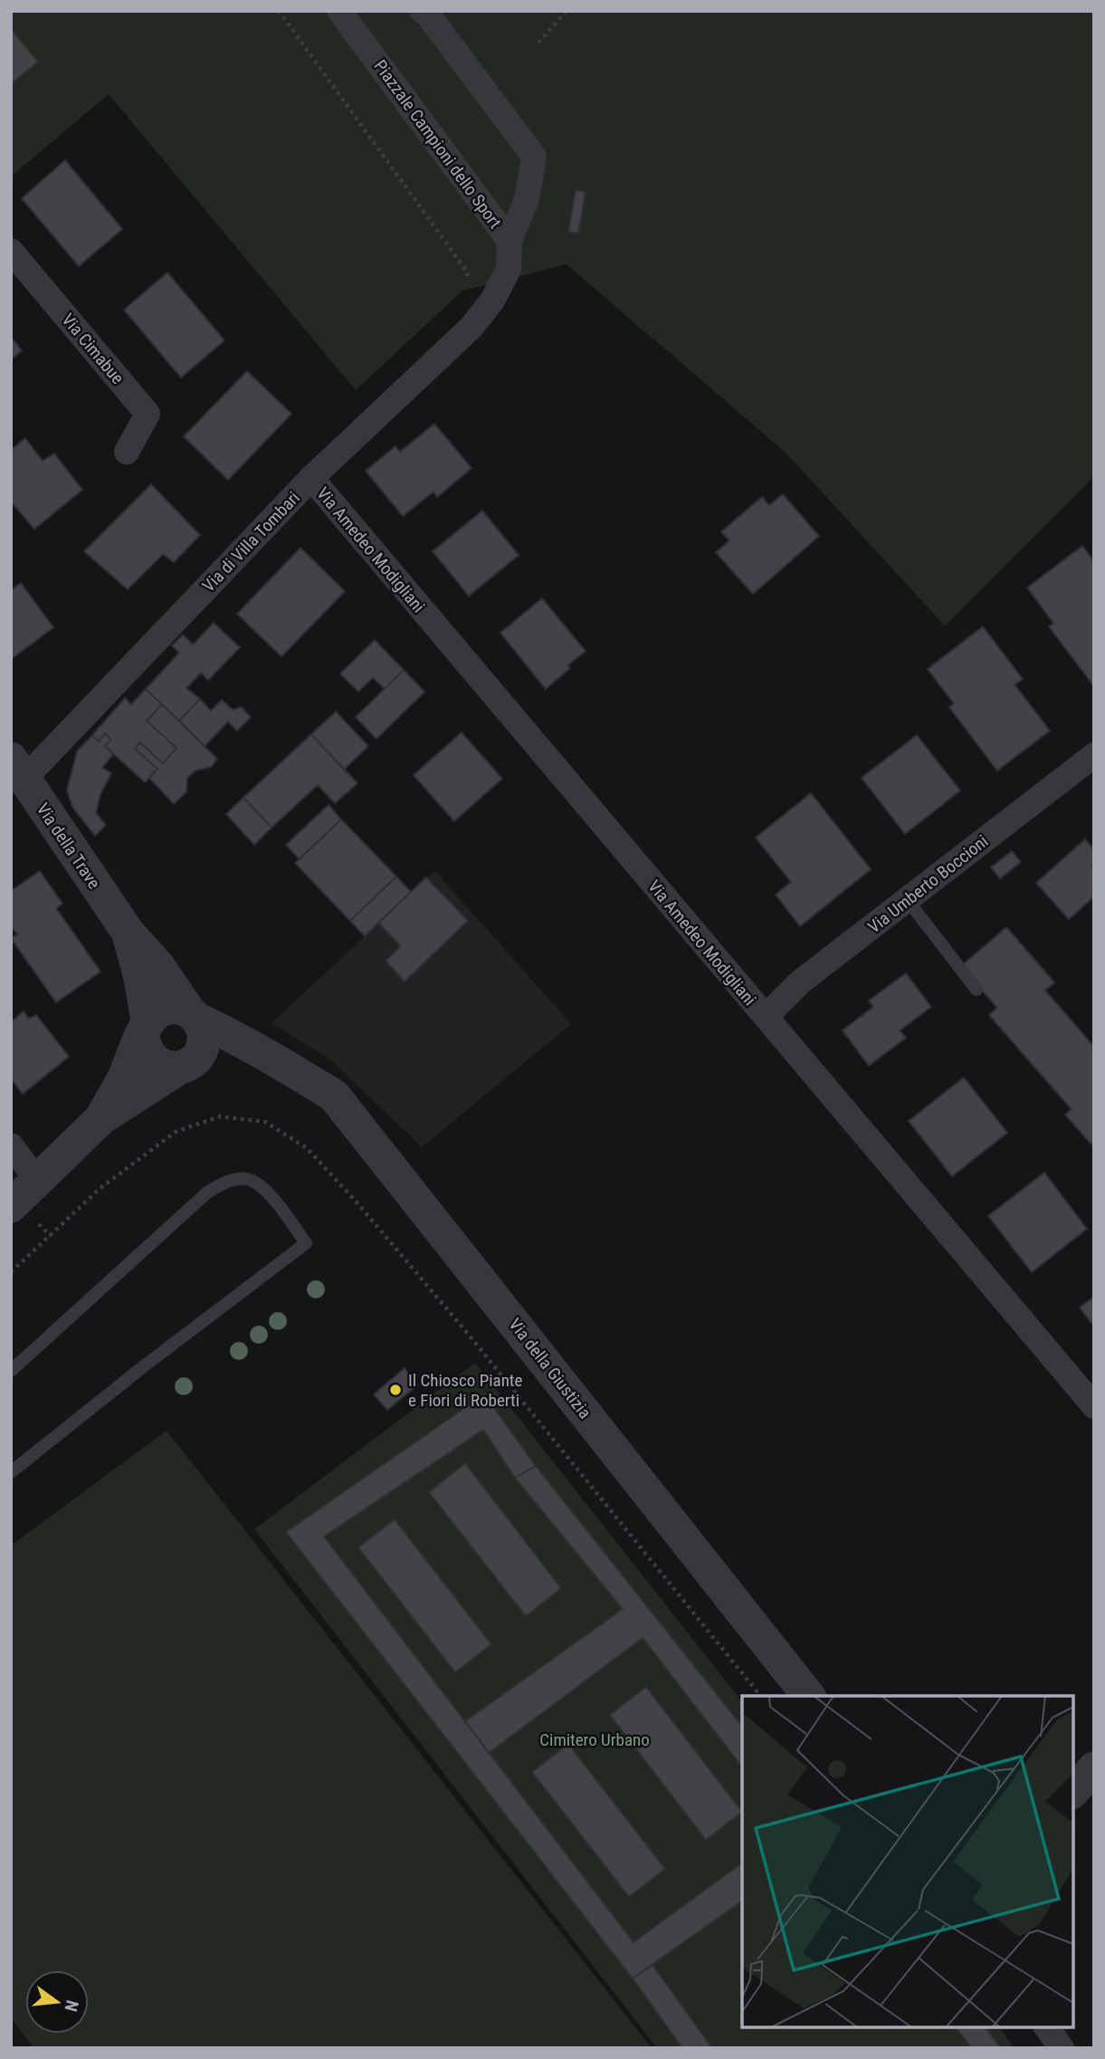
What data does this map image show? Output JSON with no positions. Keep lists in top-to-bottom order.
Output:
{
  "streets": {
    "street": [
      "Piazzale Campioni dello Sport",
      "Via Cimabue",
      "Via di Villa Tombari",
      "Via Amedeo Modigliani",
      "Via della Trave",
      "Via Umberto Boccioni",
      "Via della Giustizia"
    ]
  },
  "crossings": [
    ["Piazzale Campioni dello Sport", "Via di Villa Tombari"],
    ["Via di Villa Tombari", "Via Amedeo Modigliani"],
    ["Via di Villa Tombari", "Via della Trave"],
    ["Via Amedeo Modigliani", "Via Umberto Boccioni"],
    ["Via della Trave", "Via della Giustizia"]
  ],
  "parks": ["Cimitero Urbano"],
  "places": ["Il Chiosco Piante e Fiori di Roberti"],
  "north": "right"
}
